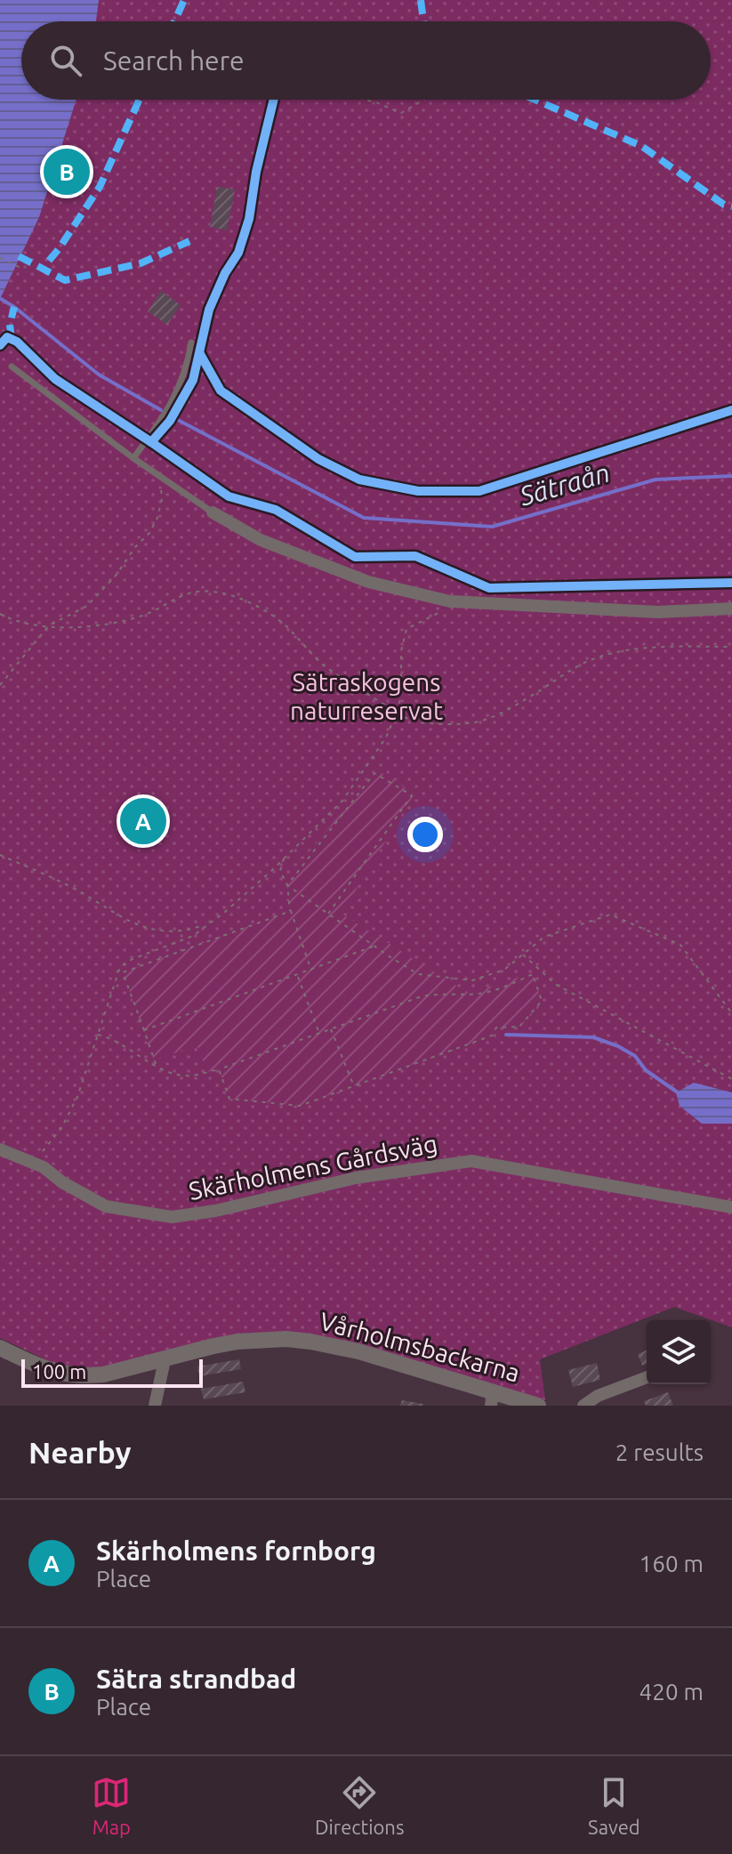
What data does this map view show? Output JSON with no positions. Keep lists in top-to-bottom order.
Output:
{
  "streets": {
    "street": ["Skärholmens Gårdsväg", "Vårholmsbackarna"]
  },
  "water": ["Sätraån"],
  "parks": ["Sätraskogens naturreservat"],
  "scale_bar": "100 m",
  "page": {
    "search": "Search here",
    "pins": ["B", "A"],
    "scale": "100 m",
    "heading": ["Nearby", "2 results"],
    "list": [
      {
        "mark": "A",
        "name": "Skärholmens fornborg",
        "note": "Place",
        "value": "160 m"
      },
      {
        "mark": "B",
        "name": "Sätra strandbad",
        "note": "Place",
        "value": "420 m"
      }
    ],
    "nav": ["Map", "Directions", "Saved"]
  }
}
